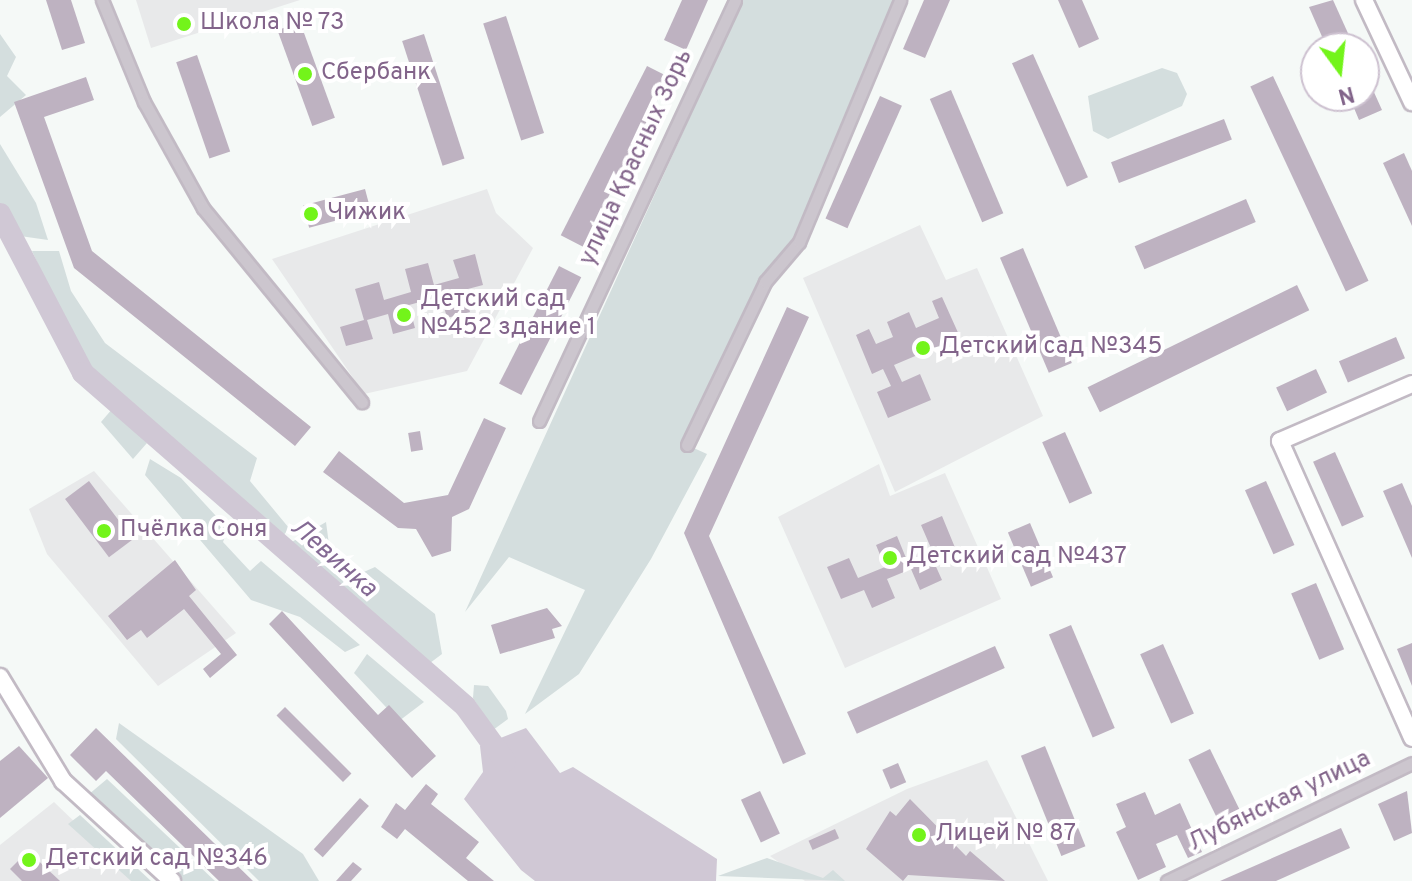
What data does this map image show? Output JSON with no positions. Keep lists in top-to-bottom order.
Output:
{
  "streets": {
    "street": ["улица Красных Зорь", "Лубянская улица"]
  },
  "water": ["Левинка"],
  "places": [
    "Школа № 73",
    "Сбербанк",
    "Чижик",
    "Детский сад №452 здание 1",
    "Детский сад №345",
    "Пчёлка Соня",
    "Детский сад №437",
    "Лицей № 87",
    "Детский сад №346"
  ],
  "north": "bottom"
}
